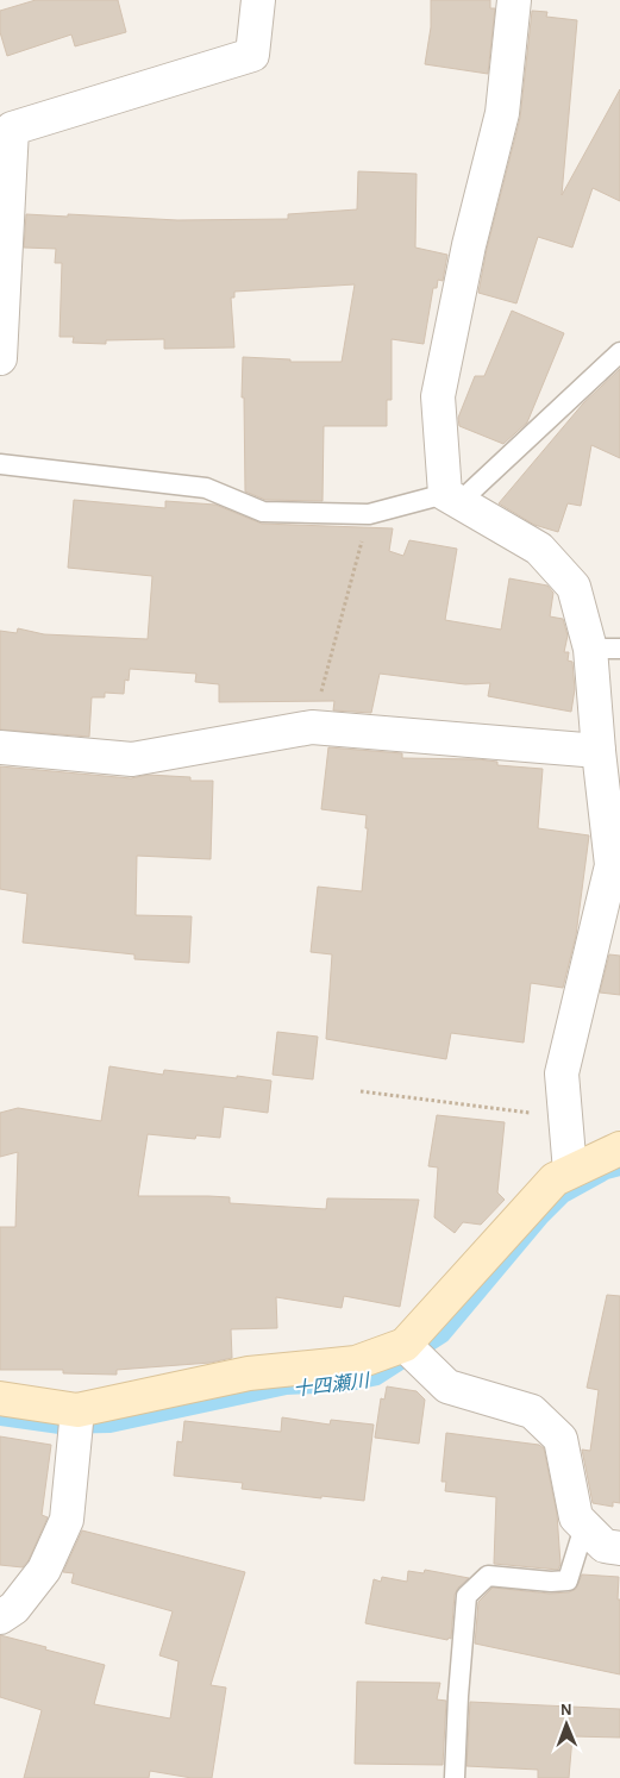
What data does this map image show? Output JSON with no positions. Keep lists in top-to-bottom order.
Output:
{
  "water": ["十四瀬川"],
  "north": "top"
}
